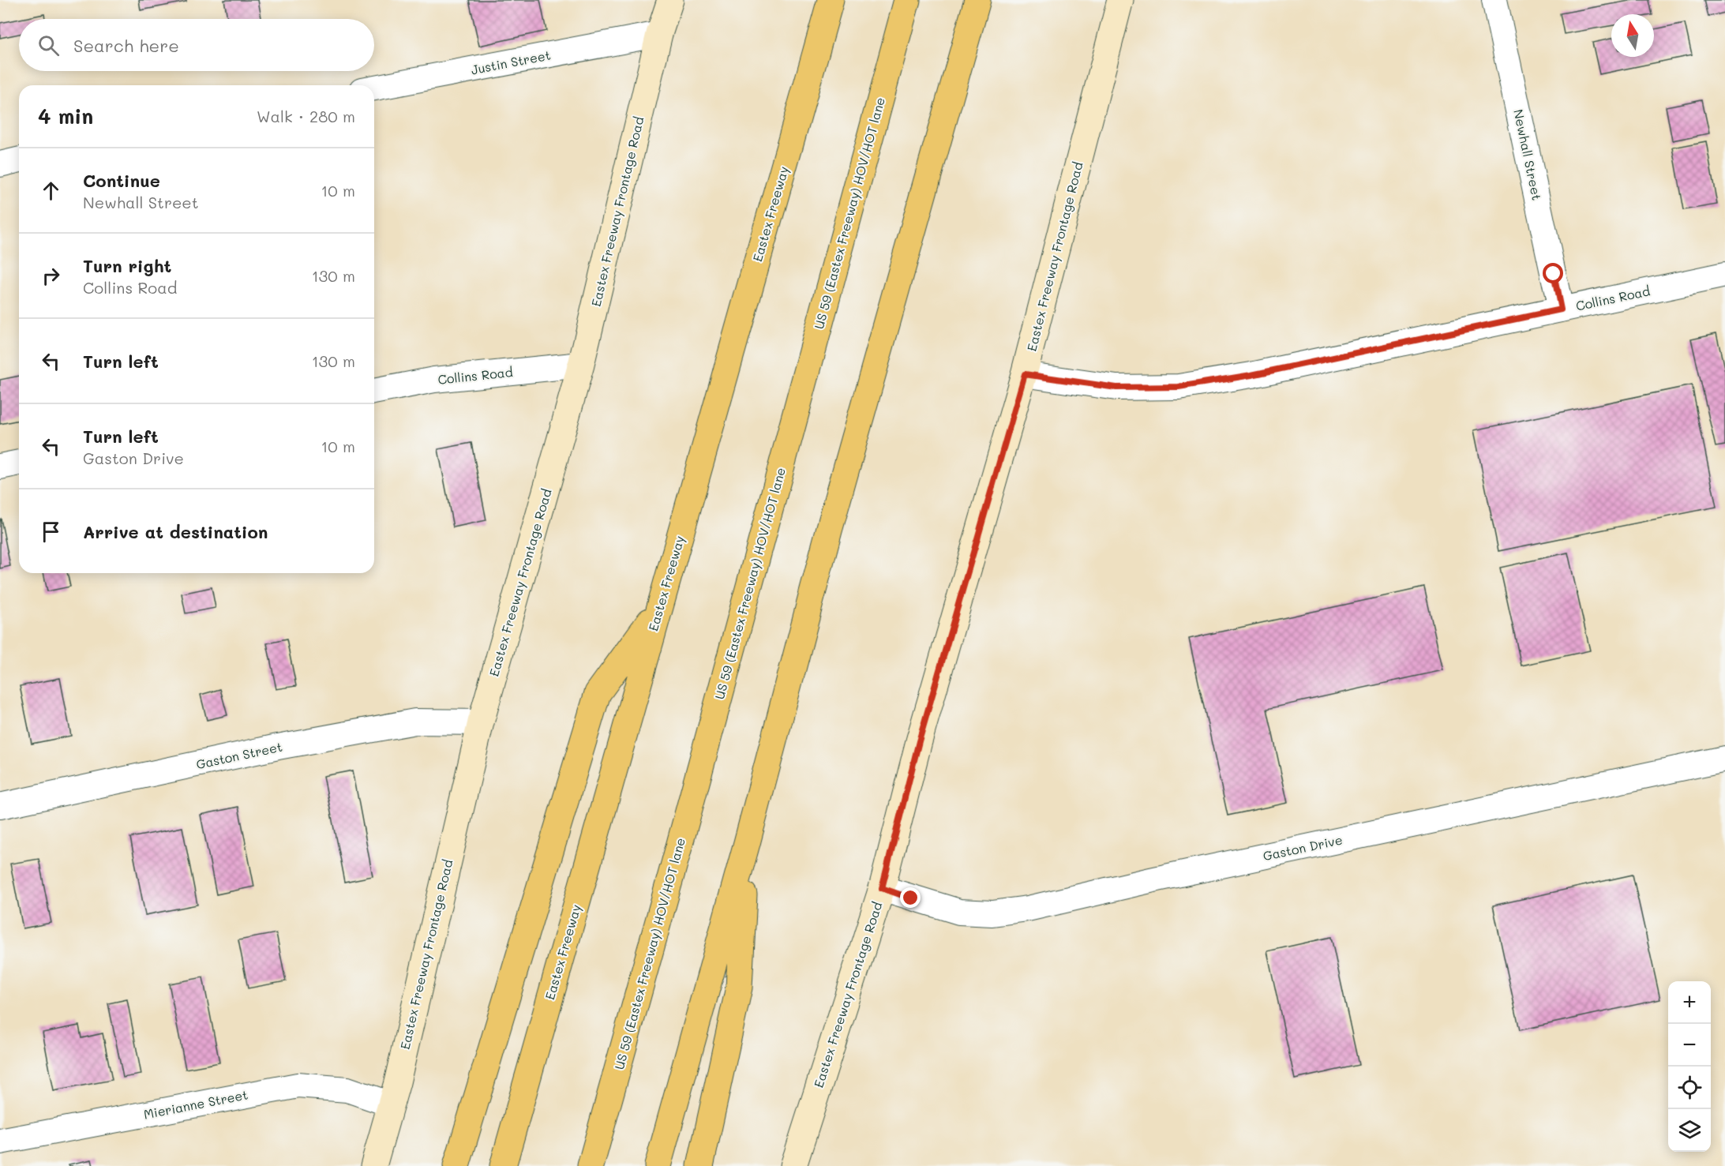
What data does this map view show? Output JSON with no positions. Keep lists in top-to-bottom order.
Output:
{
  "streets": {
    "highway": ["US 59 (Eastex Freeway) HOV/HOT lane", "Eastex Freeway"],
    "main road": ["Eastex Freeway Frontage Road"],
    "street": [
      "Justin Street",
      "Newhall Street",
      "Collins Road",
      "Gaston Street",
      "Gaston Drive",
      "Mierianne Street"
    ]
  },
  "crossings": [
    ["Justin Street", "Eastex Freeway Frontage Road"],
    ["Newhall Street", "Collins Road"],
    ["Eastex Freeway Frontage Road", "Collins Road"],
    ["Eastex Freeway Frontage Road", "Gaston Street"],
    ["Eastex Freeway Frontage Road", "Gaston Drive"],
    ["Eastex Freeway Frontage Road", "Mierianne Street"]
  ],
  "north": "top",
  "page": {
    "search": "Search here",
    "heading": ["4 min", "Walk · 280 m"],
    "list": [
      ["Continue", "Newhall Street", "10 m"],
      ["Turn right", "Collins Road", "130 m"],
      ["Turn left", "130 m"],
      ["Turn left", "Gaston Drive", "10 m"],
      "Arrive at destination"
    ],
    "map_buttons": ["+", "−"]
  }
}
